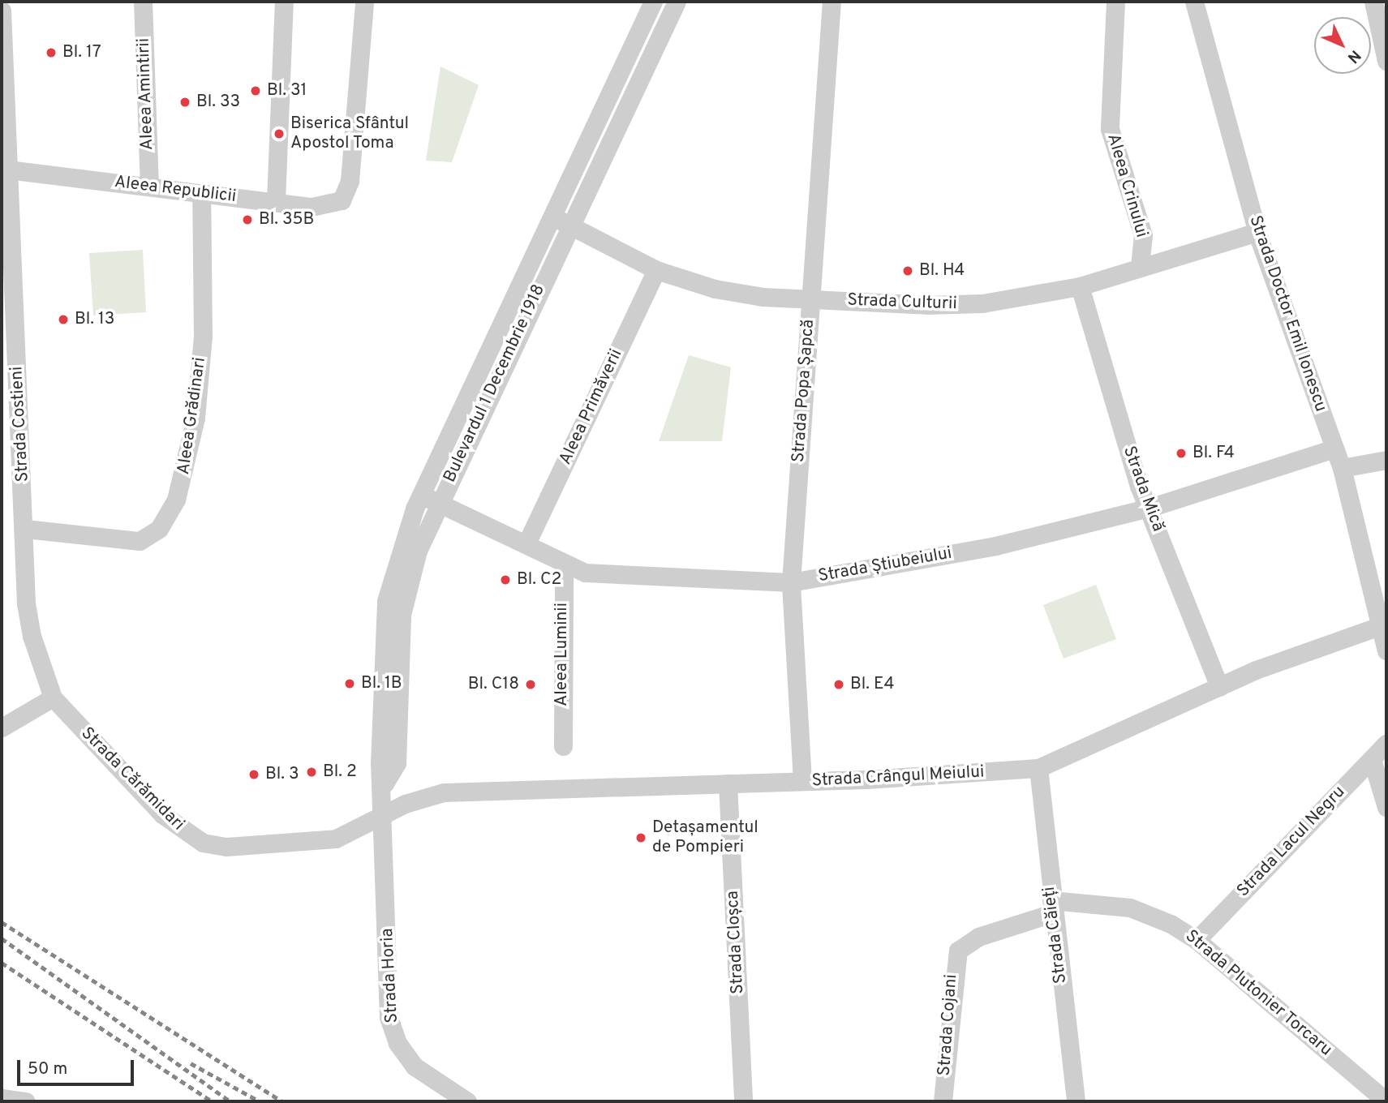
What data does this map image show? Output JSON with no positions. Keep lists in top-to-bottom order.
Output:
{
  "streets": {
    "street": [
      "Aleea Amintirii",
      "Aleea Crinului",
      "Aleea Republicii",
      "Strada Culturii",
      "Strada Doctor Emil Ionescu",
      "Bulevardul 1 Decembrie 1918",
      "Strada Popa Șapcă",
      "Aleea Primăverii",
      "Aleea Grădinari",
      "Strada Costieni",
      "Strada Mică",
      "Strada Știubeiului",
      "Aleea Luminii",
      "Strada Crângul Meiului",
      "Strada Cărămidari",
      "Strada Lacul Negru",
      "Strada Căieți",
      "Strada Cloșca",
      "Strada Horia",
      "Strada Plutonier Torcaru",
      "Strada Cojani"
    ]
  },
  "crossings": [
    ["Aleea Amintirii", "Aleea Republicii"],
    ["Aleea Crinului", "Strada Culturii"],
    ["Aleea Republicii", "Aleea Grădinari"],
    ["Aleea Republicii", "Strada Costieni"],
    ["Strada Culturii", "Strada Doctor Emil Ionescu"],
    ["Strada Culturii", "Bulevardul 1 Decembrie 1918"],
    ["Strada Culturii", "Strada Popa Șapcă"],
    ["Strada Culturii", "Aleea Primăverii"],
    ["Strada Culturii", "Strada Mică"],
    ["Strada Doctor Emil Ionescu", "Strada Știubeiului"],
    ["Strada Doctor Emil Ionescu", "Strada Crângul Meiului"],
    ["Bulevardul 1 Decembrie 1918", "Strada Știubeiului"],
    ["Bulevardul 1 Decembrie 1918", "Strada Crângul Meiului"],
    ["Bulevardul 1 Decembrie 1918", "Strada Cărămidari"],
    ["Bulevardul 1 Decembrie 1918", "Strada Horia"],
    ["Strada Popa Șapcă", "Strada Știubeiului"],
    ["Strada Popa Șapcă", "Strada Crângul Meiului"],
    ["Aleea Primăverii", "Strada Știubeiului"],
    ["Aleea Grădinari", "Strada Costieni"],
    ["Strada Costieni", "Strada Cărămidari"],
    ["Strada Mică", "Strada Știubeiului"],
    ["Strada Mică", "Strada Crângul Meiului"],
    ["Strada Știubeiului", "Aleea Luminii"],
    ["Strada Crângul Meiului", "Strada Cărămidari"],
    ["Strada Crângul Meiului", "Strada Căieți"],
    ["Strada Crângul Meiului", "Strada Cloșca"],
    ["Strada Crângul Meiului", "Strada Horia"],
    ["Strada Cărămidari", "Strada Horia"],
    ["Strada Lacul Negru", "Strada Plutonier Torcaru"],
    ["Strada Căieți", "Strada Plutonier Torcaru"],
    ["Strada Căieți", "Strada Cojani"],
    ["Strada Plutonier Torcaru", "Strada Cojani"]
  ],
  "places": [
    "Bl. 17",
    "Bl. 31",
    "Bl. 33",
    "Biserica Sfântul Apostol Toma",
    "Bl. 35B",
    "Bl. H4",
    "Bl. 13",
    "Bl. F4",
    "Bl. C2",
    "Bl. 1B",
    "Bl. C18",
    "Bl. E4",
    "Bl. 2",
    "Bl. 3",
    "Detașamentul de Pompieri"
  ],
  "scale_bar": "50 m",
  "north": "bottom right"
}
